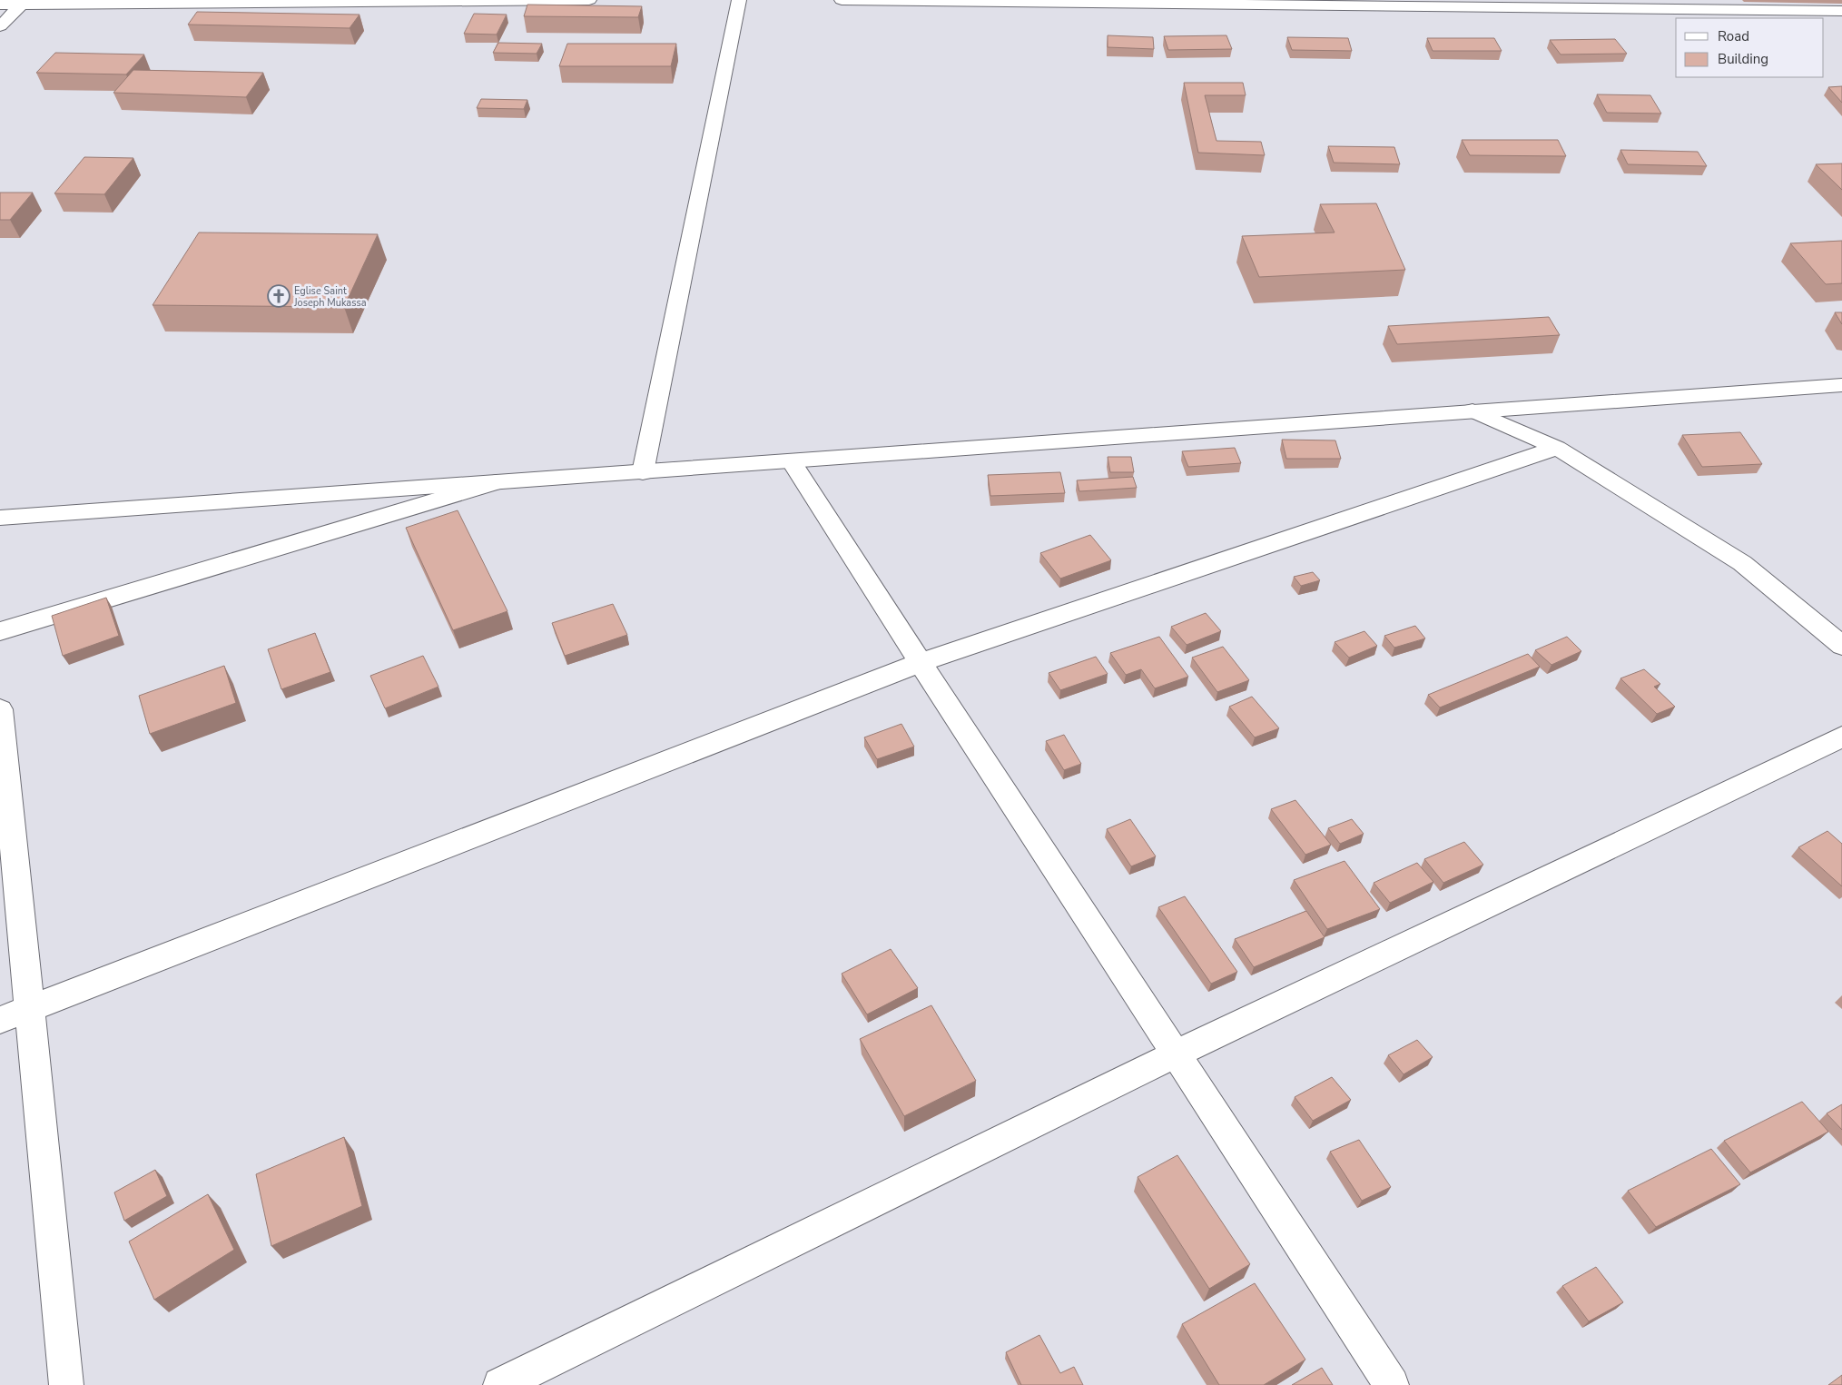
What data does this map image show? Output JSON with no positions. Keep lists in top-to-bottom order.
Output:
{
  "places": {
    "church": ["Eglise Saint Joseph Mukassa"]
  },
  "legend": ["Road", "Building"]
}
